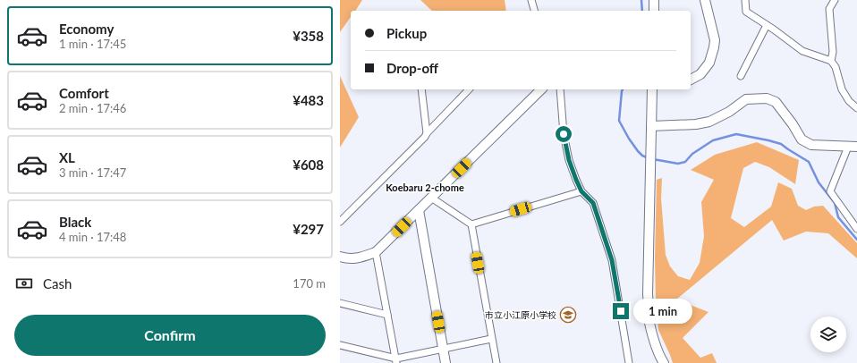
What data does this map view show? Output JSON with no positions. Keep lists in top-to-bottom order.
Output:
{
  "districts": ["Koebaru 2-chome"],
  "places": {
    "school or university": ["市立小江原小学校"]
  },
  "page": {
    "list": [
      {
        "name": "Economy",
        "note": "1 min · 17:45",
        "value": "¥358"
      },
      {
        "name": "Comfort",
        "note": "2 min · 17:46",
        "value": "¥483"
      },
      {
        "name": "XL",
        "note": "3 min · 17:47",
        "value": "¥608"
      },
      {
        "name": "Black",
        "note": "4 min · 17:48",
        "value": "¥297"
      }
    ],
    "banner": ["Pickup", "Drop-off"],
    "pay": ["Cash", "170 m"],
    "bubble": "1 min",
    "buttons": "Confirm"
  }
}
